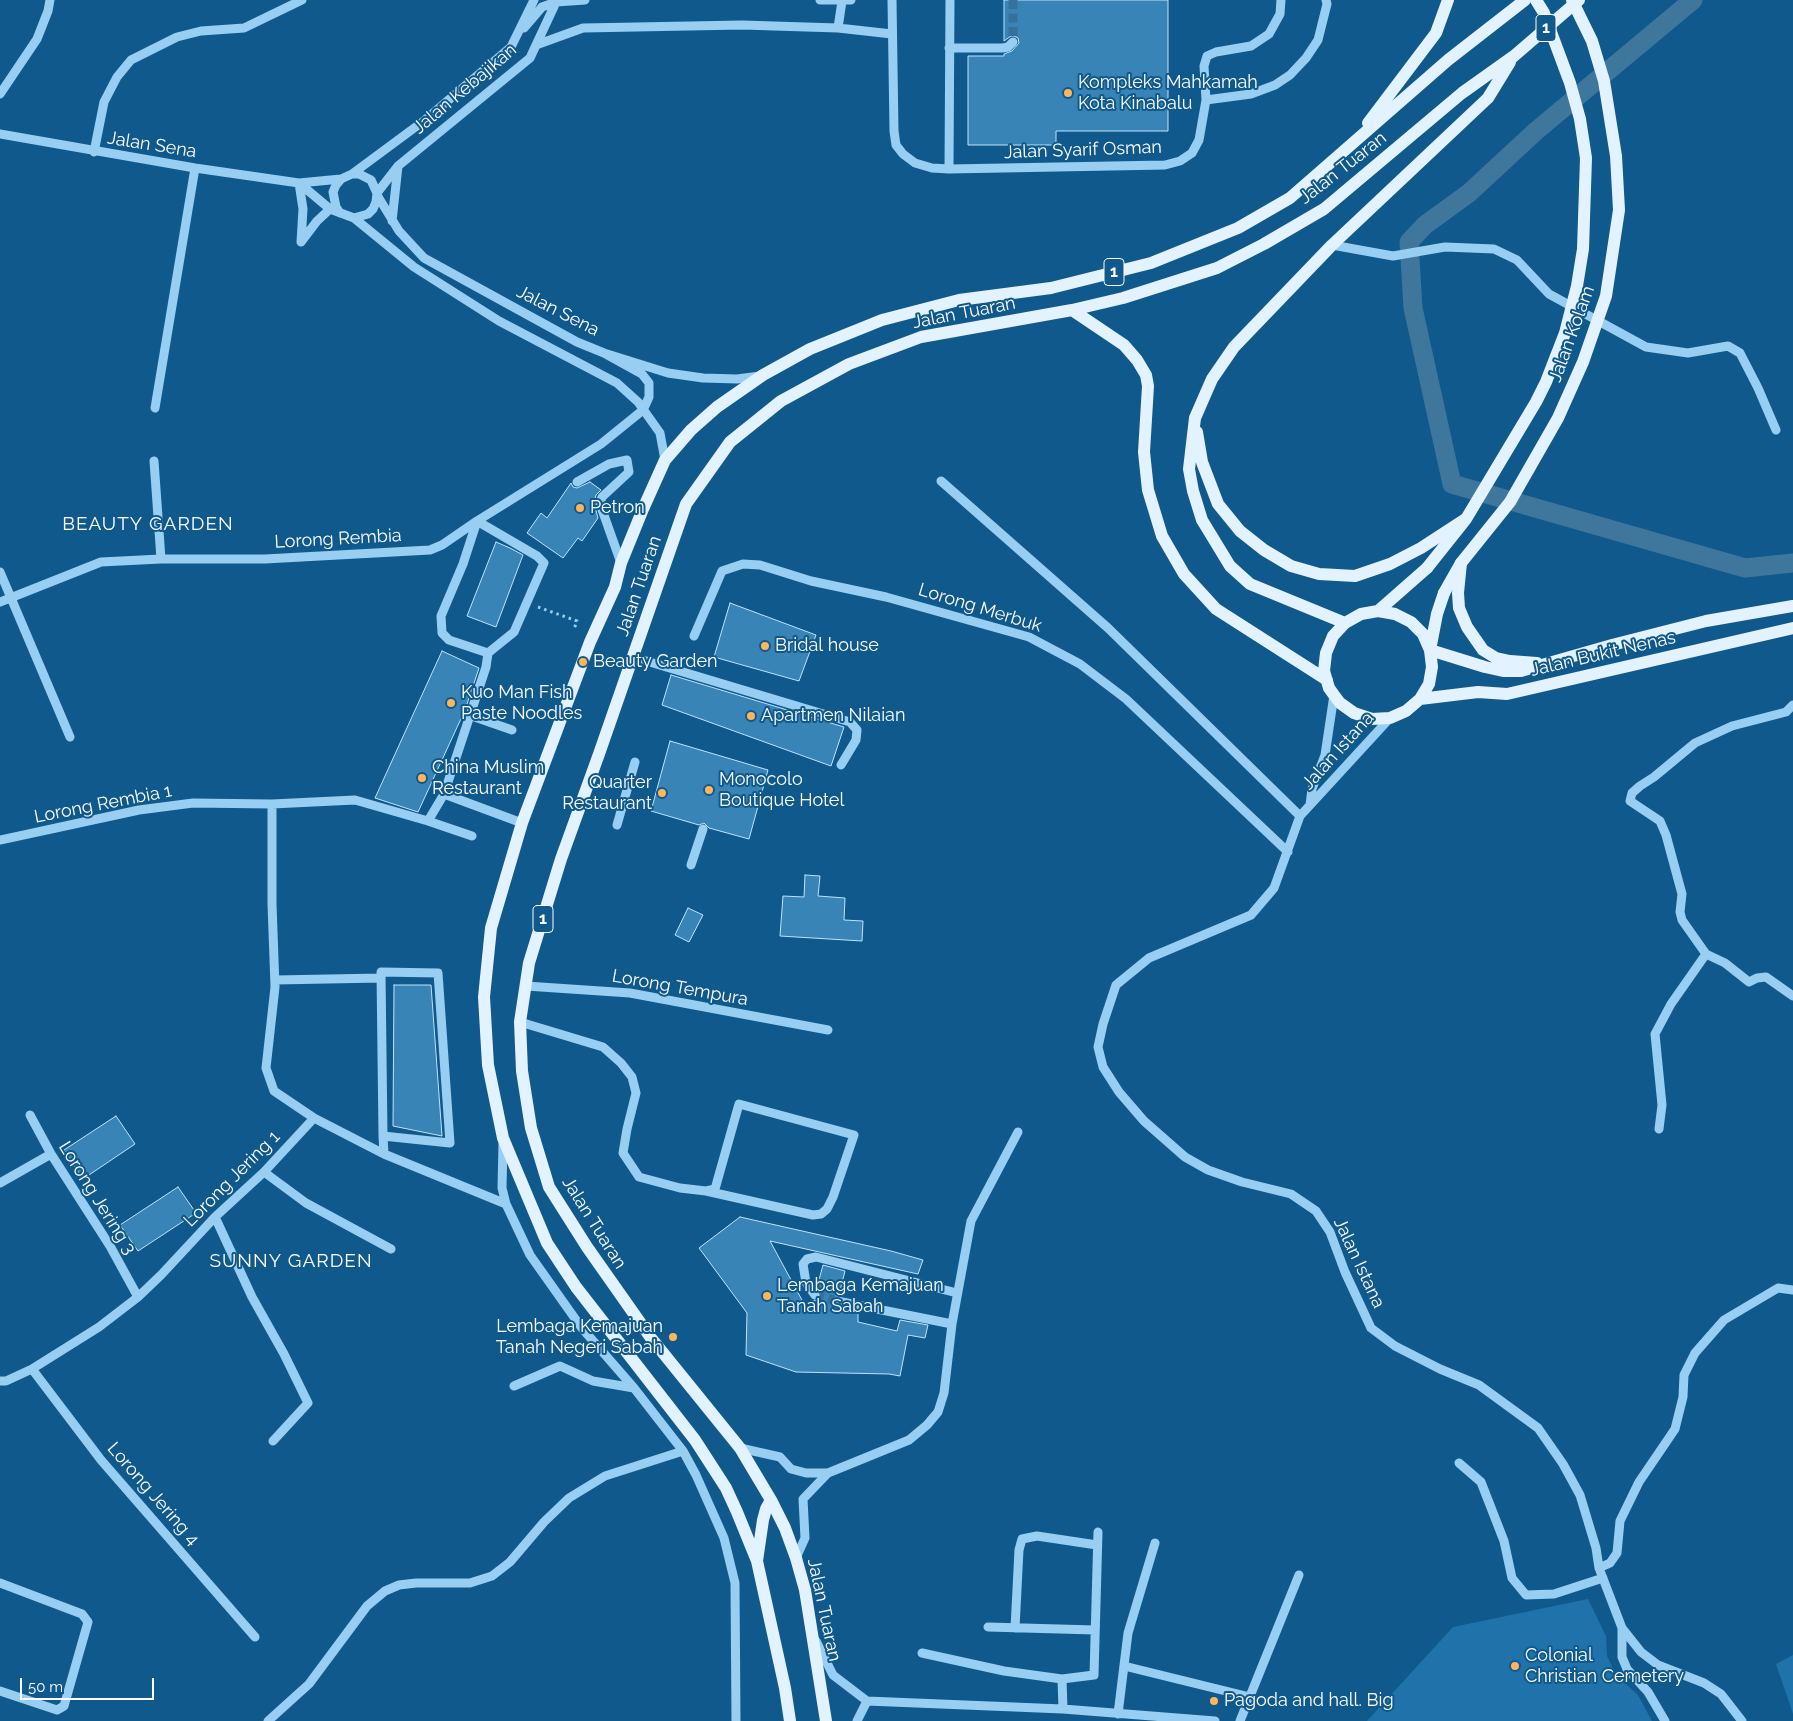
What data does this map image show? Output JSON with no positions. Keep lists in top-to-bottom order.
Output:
{
  "streets": {
    "main road": [
      "1",
      "Jalan Tuaran",
      "Jalan Kolam",
      "Jalan Bukit Nenas"
    ],
    "street": [
      "Jalan Kebajikan",
      "Jalan Sena",
      "Jalan Syarif Osman",
      "Lorong Rembia",
      "Lorong Merbuk",
      "Jalan Istana",
      "Lorong Rembia 1",
      "Lorong Tempura",
      "Lorong Jering 1",
      "Lorong Jering 3",
      "Lorong Jering 4"
    ]
  },
  "crossings": [
    ["Jalan Kebajikan", "Jalan Sena"],
    ["Jalan Sena", "Jalan Tuaran"],
    ["Jalan Sena", "Lorong Rembia"],
    ["Jalan Tuaran", "Lorong Tempura"],
    ["Jalan Kolam", "Jalan Bukit Nenas"],
    ["Jalan Kolam", "Jalan Istana"],
    ["Lorong Merbuk", "Jalan Istana"],
    ["Jalan Bukit Nenas", "Jalan Istana"],
    ["Lorong Jering 1", "Lorong Jering 3"],
    ["Lorong Jering 1", "Lorong Jering 4"]
  ],
  "districts": ["BEAUTY GARDEN", "SUNNY GARDEN"],
  "places": [
    "Kompleks Mahkamah Kota Kinabalu",
    "Petron",
    "Bridal house",
    "Beauty Garden",
    "Kuo Man Fish Paste Noodles",
    "Apartmen Nilaian",
    "China Muslim Restaurant",
    "Monocolo Boutique Hotel",
    "Quarter Restaurant",
    "Lembaga Kemajuan Tanah Sabah",
    "Lembaga Kemajuan Tanah Negeri Sabah",
    "Colonial Christian Cemetery",
    "Pagoda and hall. Big"
  ],
  "scale_bar": "50 m"
}
